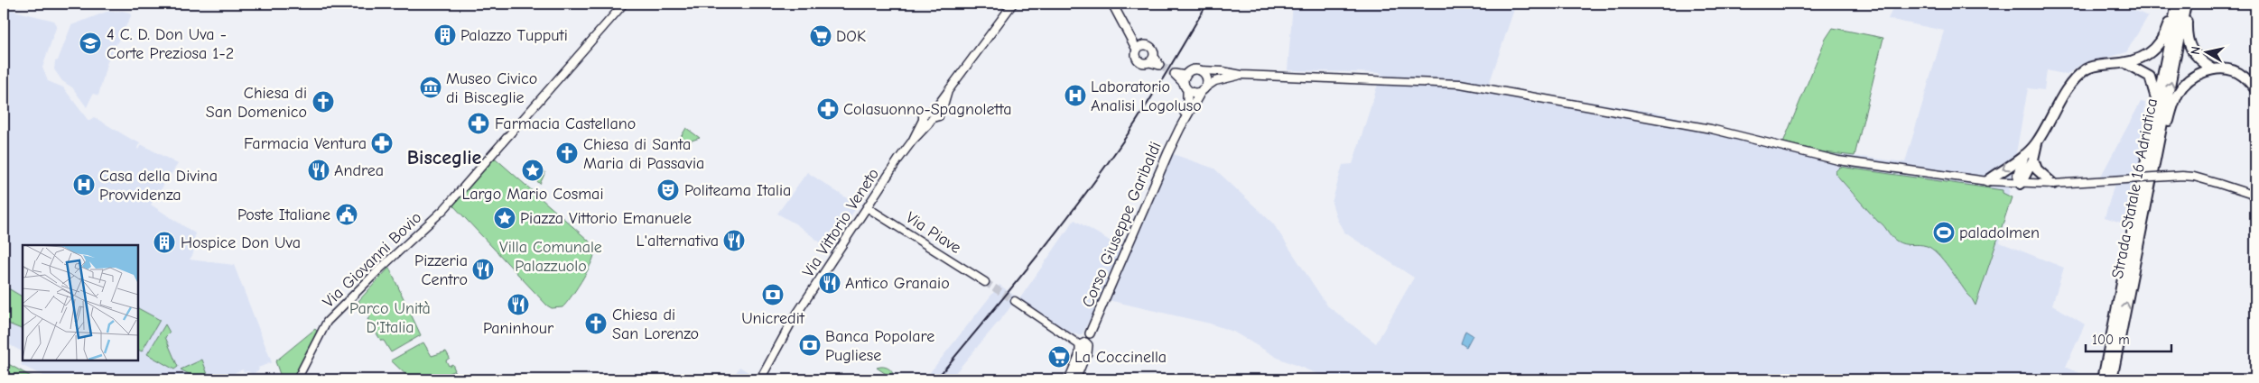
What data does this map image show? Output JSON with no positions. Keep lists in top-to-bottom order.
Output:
{
  "streets": {
    "highway": ["Strada Statale 16 Adriatica"],
    "main road": ["Corso Giuseppe Garibaldi"],
    "street": ["Via Vittorio Veneto", "Via Piave", "Via Giovanni Bovio"]
  },
  "crossings": [
    ["Via Vittorio Veneto", "Via Piave"]
  ],
  "districts": ["Bisceglie"],
  "parks": ["Villa Comunale Palazzuolo", "Parco Unità D'Italia"],
  "places": {
    "building": ["Palazzo Tupputi", "Hospice Don Uva"],
    "supermarket": ["DOK", "La Coccinella"],
    "school or university": ["4 C. D. Don Uva - Corte Preziosa 1-2"],
    "museum": ["Museo Civico di Bisceglie"],
    "hospital": ["Laboratorio Analisi Logoluso", "Casa della Divina Provvidenza"],
    "church": ["Chiesa di San Domenico", "Chiesa di Santa Maria di Passavia", "Chiesa di San Lorenzo"],
    "pharmacy": ["Colasuonno-Spagnoletta", "Farmacia Castellano", "Farmacia Ventura"],
    "restaurant": [
      "Andrea",
      "L'alternativa",
      "Pizzeria Centro",
      "Antico Granaio",
      "Paninhour"
    ],
    "place": ["Largo Mario Cosmai", "Piazza Vittorio Emanuele"],
    "theatre": ["Politeama Italia"],
    "public building": ["Poste Italiane"],
    "sports": ["paladolmen"],
    "bank": ["Unicredit", "Banca Popolare Pugliese"]
  },
  "scale_bar": "100 m",
  "north": "left"
}
